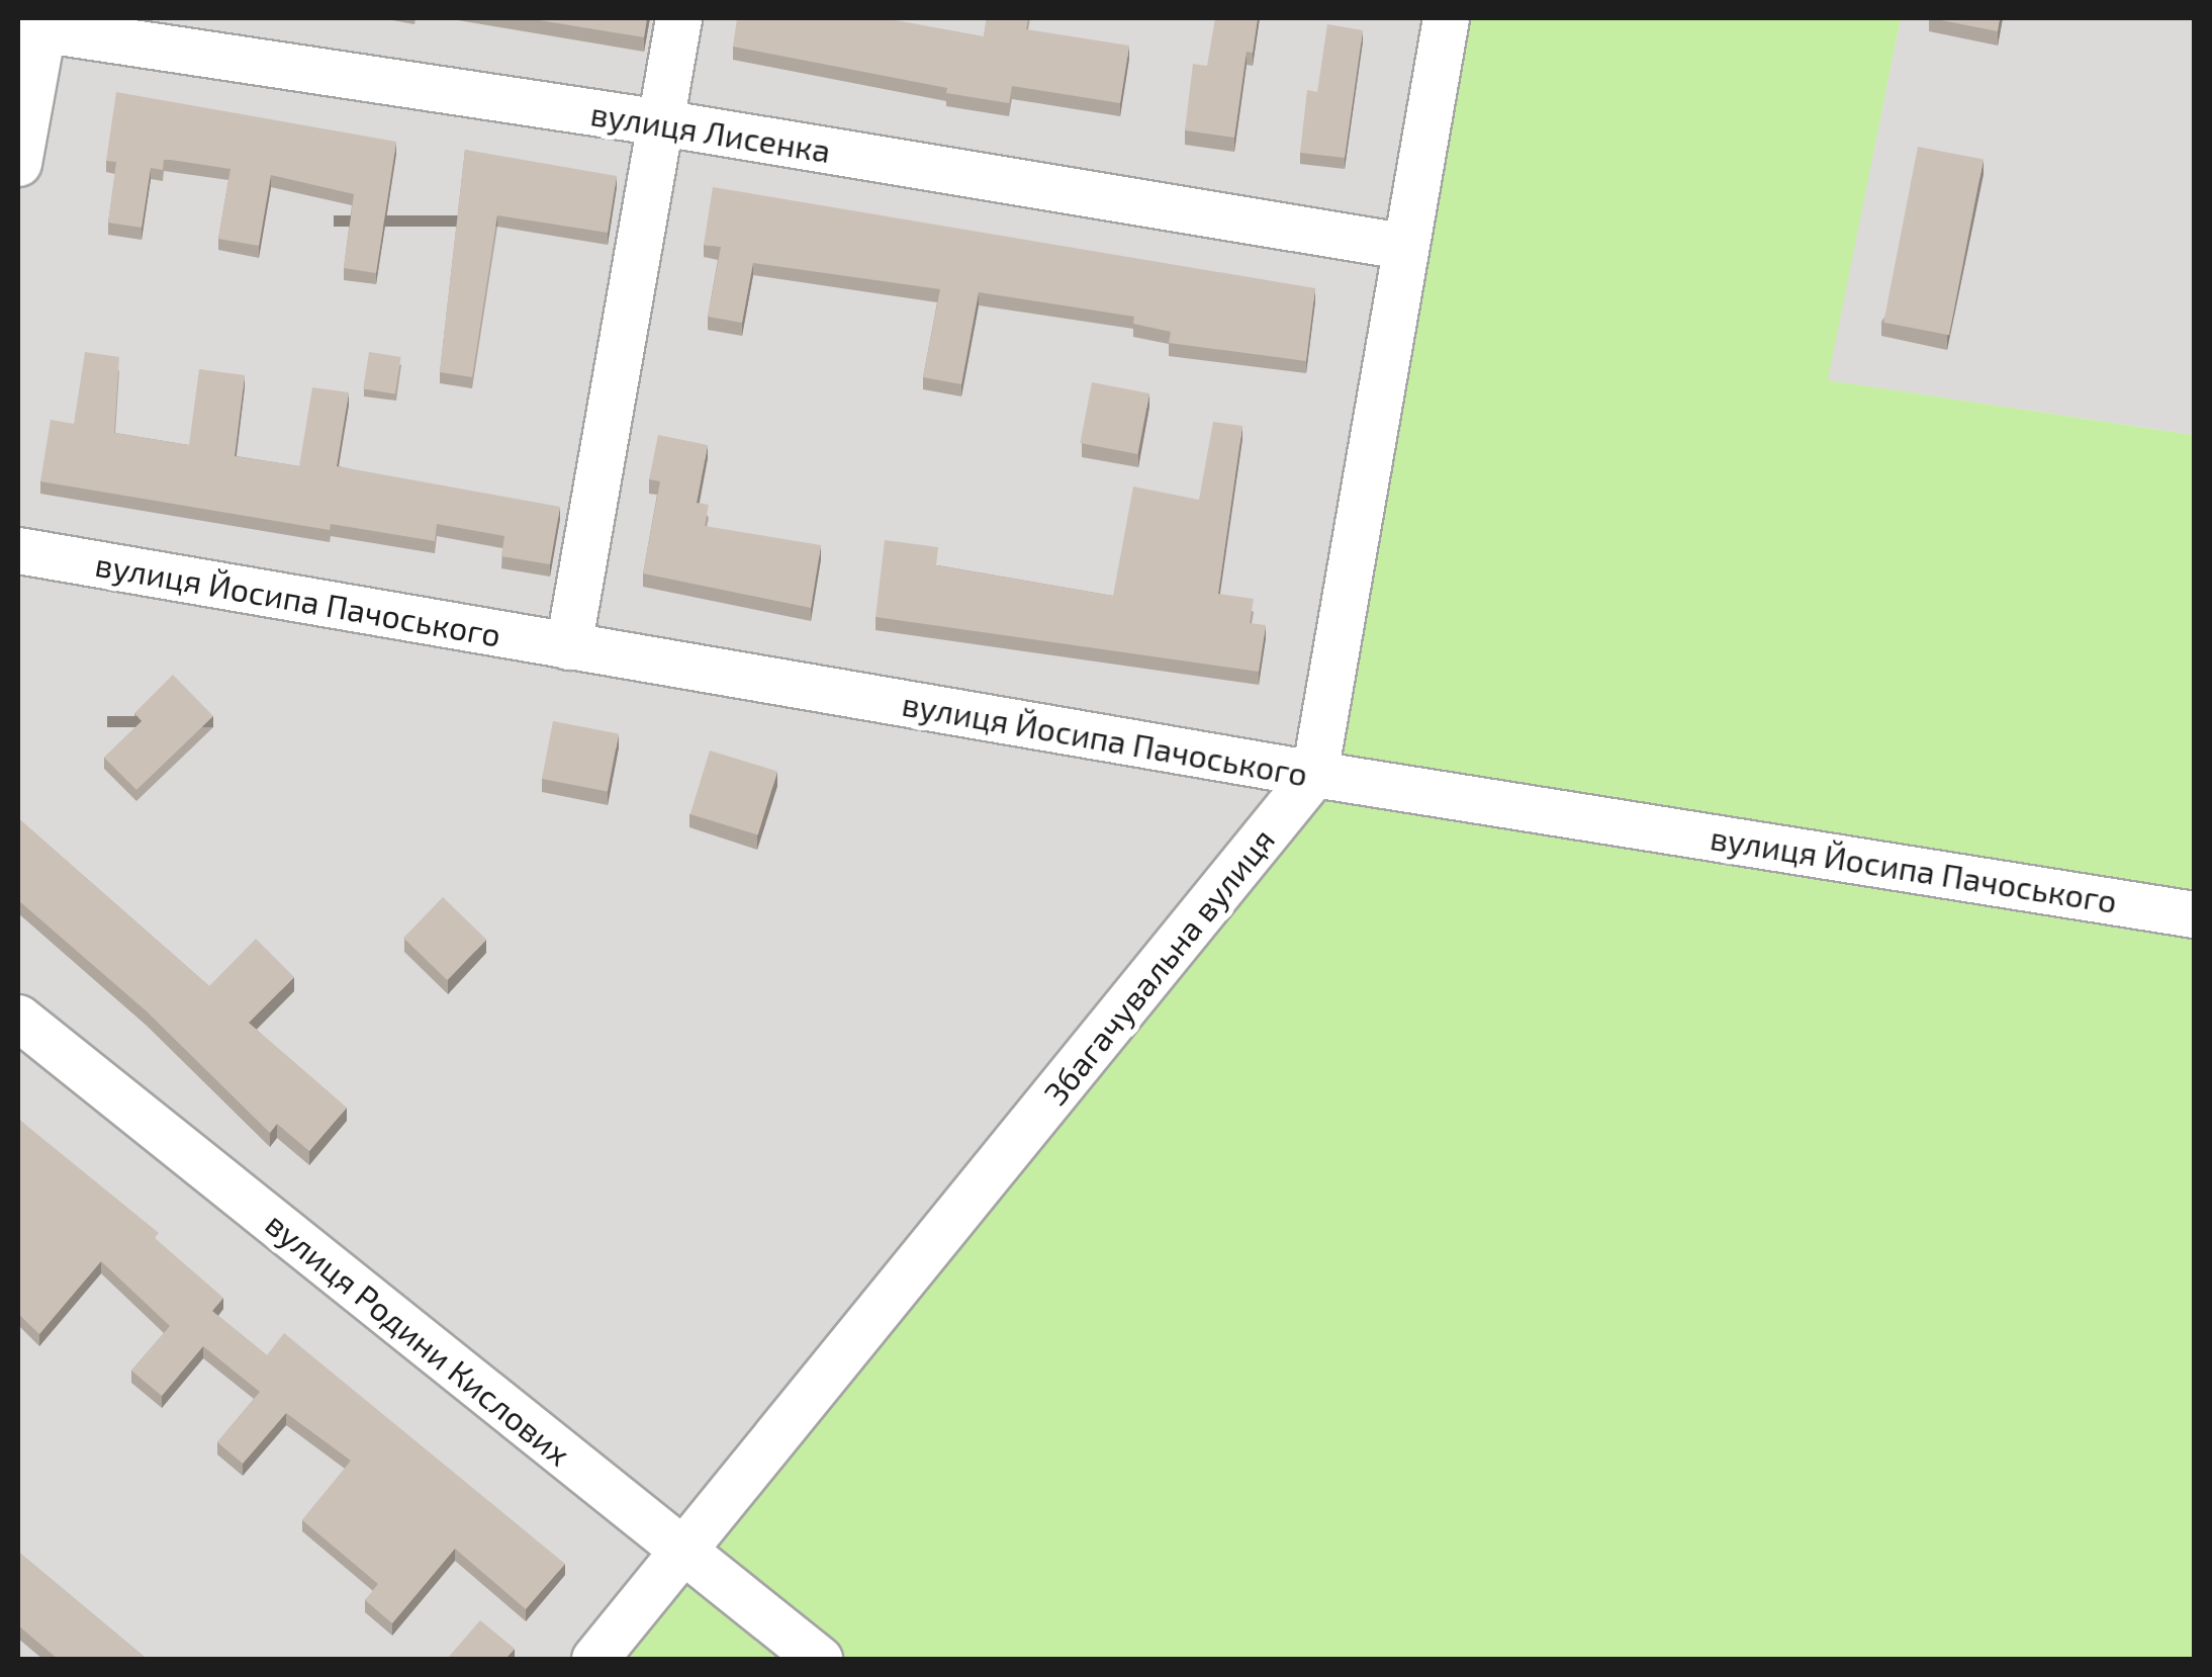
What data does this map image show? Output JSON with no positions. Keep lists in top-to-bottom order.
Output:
{
  "streets": {
    "street": [
      "вулиця Лисенка",
      "вулиця Йосипа Пачоського",
      "Збагачувальна вулиця",
      "вулиця Родини Кислових"
    ]
  },
  "crossings": [
    ["вулиця Лисенка", "Збагачувальна вулиця"],
    ["вулиця Йосипа Пачоського", "Збагачувальна вулиця"],
    ["Збагачувальна вулиця", "вулиця Родини Кислових"]
  ]
}
